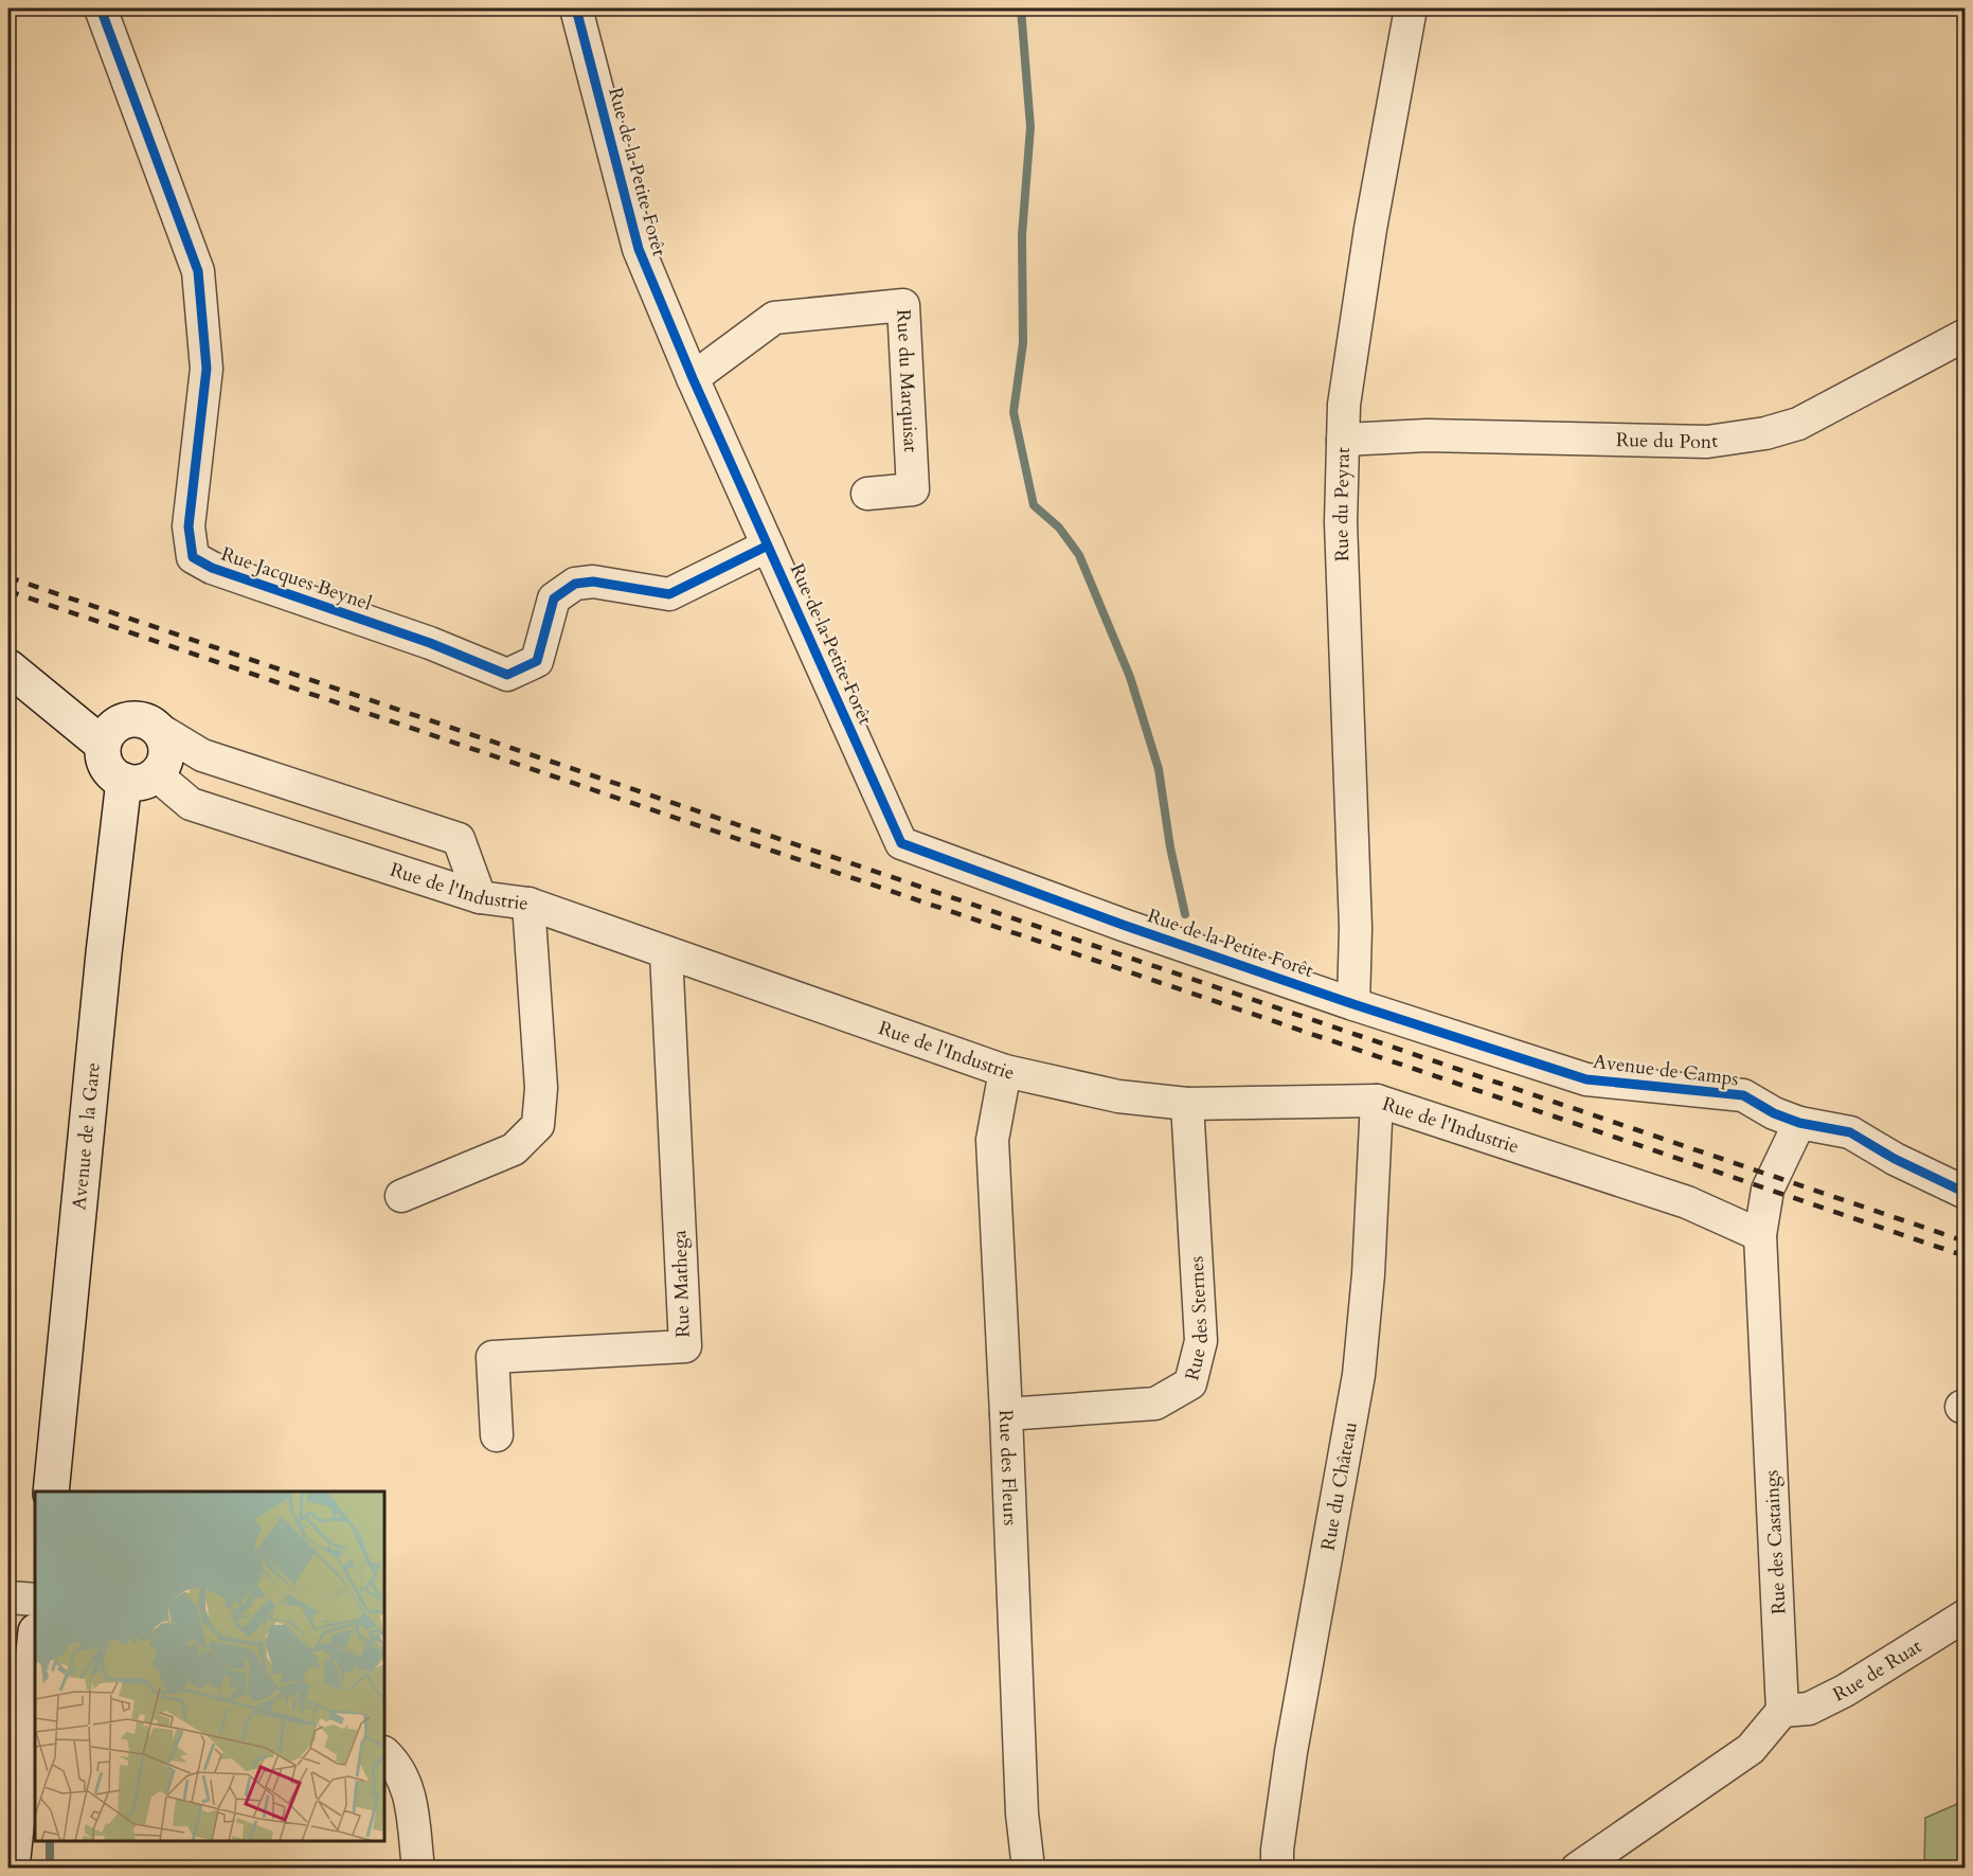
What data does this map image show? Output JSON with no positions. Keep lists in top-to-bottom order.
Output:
{
  "streets": {
    "main road": ["Avenue de la Gare"],
    "street": [
      "Rue de la Petite Forêt",
      "Rue du Marquisat",
      "Rue du Pont",
      "Rue du Peyrat",
      "Rue Jacques Beynel",
      "Rue de l'Industrie",
      "Avenue de Camps",
      "Rue Mathega",
      "Rue des Sternes",
      "Rue des Fleurs",
      "Rue du Château",
      "Rue des Castaings",
      "Rue de Ruat"
    ]
  },
  "crossings": [
    ["Rue de la Petite Forêt", "Rue du Marquisat"],
    ["Rue de la Petite Forêt", "Rue du Peyrat"],
    ["Rue de la Petite Forêt", "Rue Jacques Beynel"],
    ["Rue de la Petite Forêt", "Avenue de Camps"],
    ["Rue du Pont", "Rue du Peyrat"],
    ["Rue du Peyrat", "Avenue de Camps"],
    ["Rue de l'Industrie", "Avenue de la Gare"],
    ["Rue de l'Industrie", "Rue Mathega"],
    ["Rue de l'Industrie", "Rue des Sternes"],
    ["Rue de l'Industrie", "Rue des Fleurs"],
    ["Rue de l'Industrie", "Rue du Château"],
    ["Rue de l'Industrie", "Rue des Castaings"],
    ["Avenue de Camps", "Rue des Castaings"],
    ["Rue des Sternes", "Rue des Fleurs"],
    ["Rue des Castaings", "Rue de Ruat"]
  ]
}
